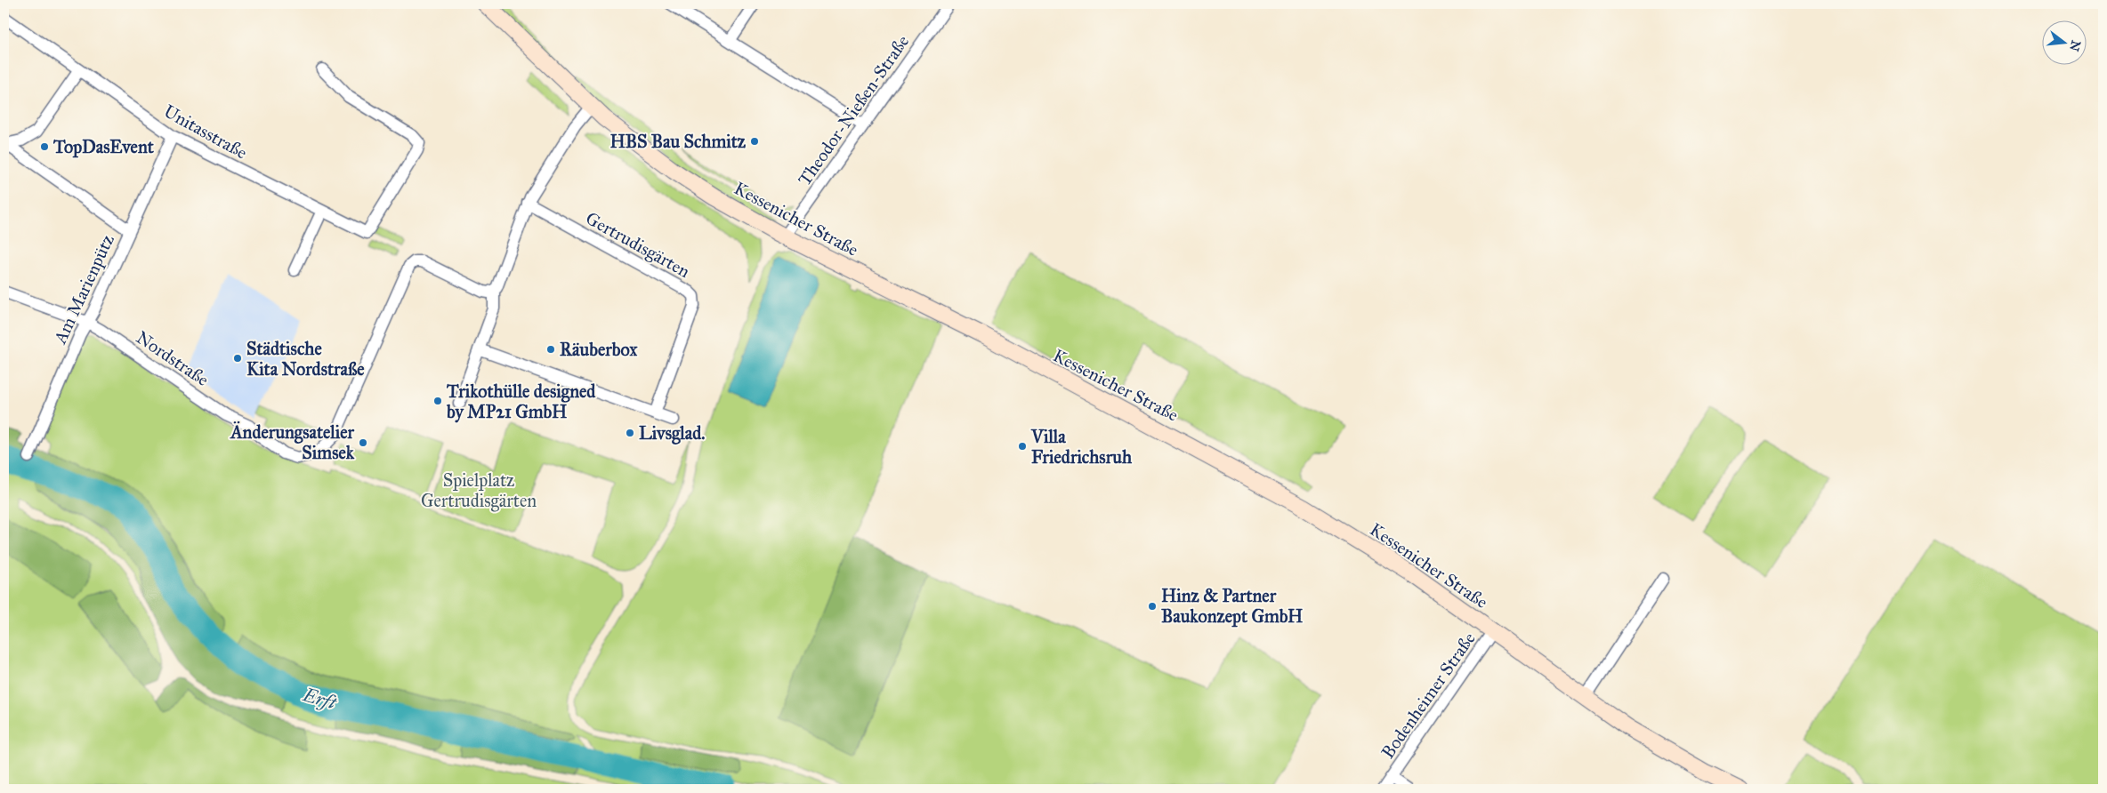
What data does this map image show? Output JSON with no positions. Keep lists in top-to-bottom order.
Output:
{
  "streets": {
    "main road": ["Kessenicher Straße"],
    "street": [
      "Theodor-Nießen-Straße",
      "Unitasstraße",
      "Gertrudisgärten",
      "Am Marienpütz",
      "Nordstraße",
      "Bodenheimer Straße"
    ]
  },
  "crossings": [
    ["Theodor-Nießen-Straße", "Kessenicher Straße"],
    ["Unitasstraße", "Am Marienpütz"],
    ["Kessenicher Straße", "Bodenheimer Straße"],
    ["Am Marienpütz", "Nordstraße"]
  ],
  "water": ["Erft"],
  "parks": ["Spielplatz Gertrudisgärten"],
  "places": [
    "HBS Bau Schmitz",
    "TopDasEvent",
    "Räuberbox",
    "Städtische Kita Nordstraße",
    "Trikothülle designed by MP21 GmbH",
    "Livsglad.",
    "Änderungsatelier Simsek",
    "Villa Friedrichsruh",
    "Hinz & Partner Baukonzept GmbH"
  ],
  "north": "right"
}
